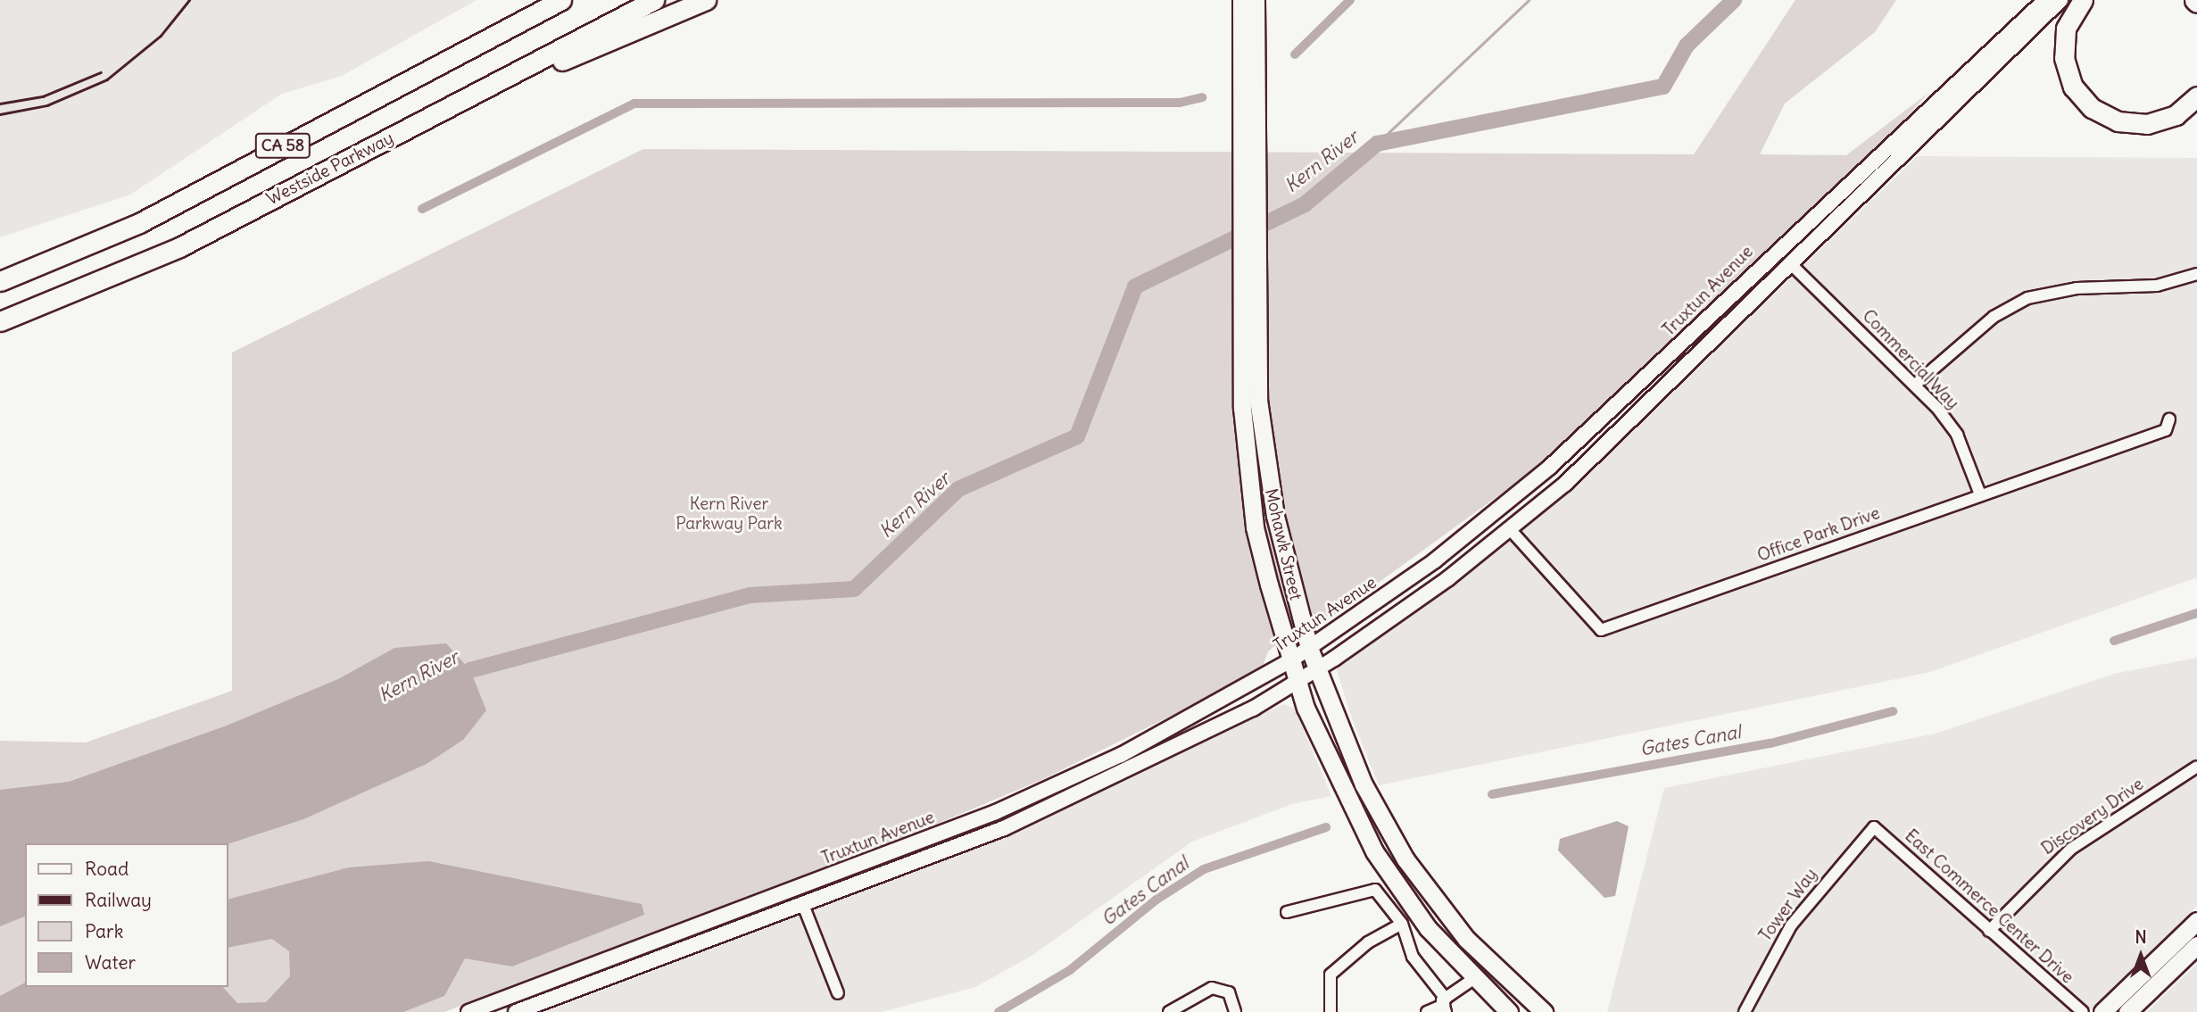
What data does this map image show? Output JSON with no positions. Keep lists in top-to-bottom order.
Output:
{
  "streets": {
    "highway": ["CA 58", "Westside Parkway"],
    "main road": ["Truxtun Avenue", "Mohawk Street"],
    "street": [
      "Commercial Way",
      "Office Park Drive",
      "Discovery Drive",
      "Tower Way",
      "East Commerce Center Drive"
    ]
  },
  "crossings": [
    ["Truxtun Avenue", "Commercial Way"],
    ["Truxtun Avenue", "Office Park Drive"],
    ["Truxtun Avenue", "Mohawk Street"],
    ["Commercial Way", "Office Park Drive"],
    ["Discovery Drive", "East Commerce Center Drive"],
    ["Tower Way", "East Commerce Center Drive"]
  ],
  "water": ["Kern River", "Gates Canal"],
  "parks": ["Kern River Parkway Park"],
  "legend": [
    "Road",
    "Railway",
    "Park",
    "Water"
  ],
  "north": "top"
}
